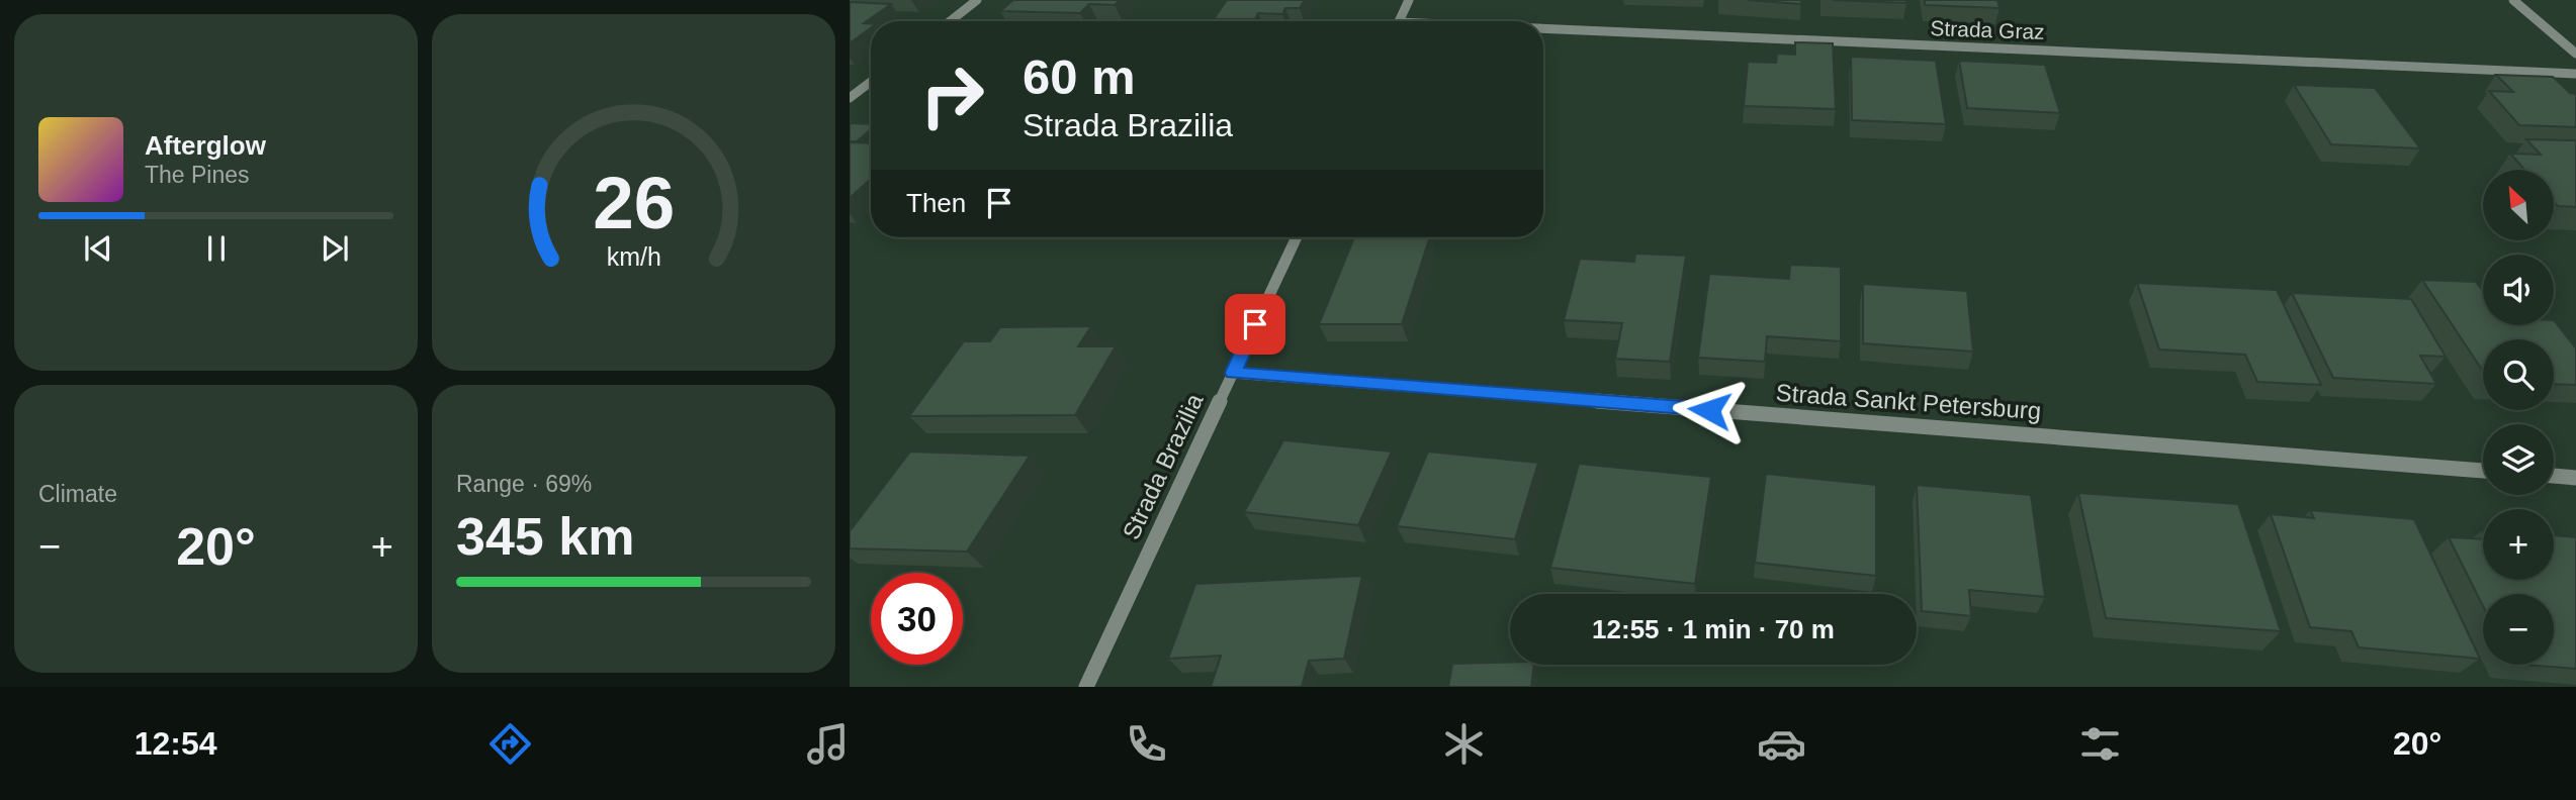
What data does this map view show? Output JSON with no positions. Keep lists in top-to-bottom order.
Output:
{
  "streets": {
    "street": ["Strada Graz", "Strada Sankt Petersburg", "Strada Brazilia"]
  },
  "crossings": [
    ["Strada Sankt Petersburg", "Strada Brazilia"]
  ],
  "north": "top left",
  "page": {
    "turn": ["60 m", "Strada Brazilia"],
    "song": ["Afterglow", "The Pines"],
    "map_buttons": ["+", "−"],
    "then": "Then",
    "tile": [
      "Climate",
      ["Range · 69%", "345 km"]
    ],
    "heat": ["−", "20°", "+"],
    "limit": "30",
    "trip": "12:55 · 1 min · 70 m",
    "tabs": ["12:54", "20°"],
    "gauge": ["26", "km/h"]
  }
}
